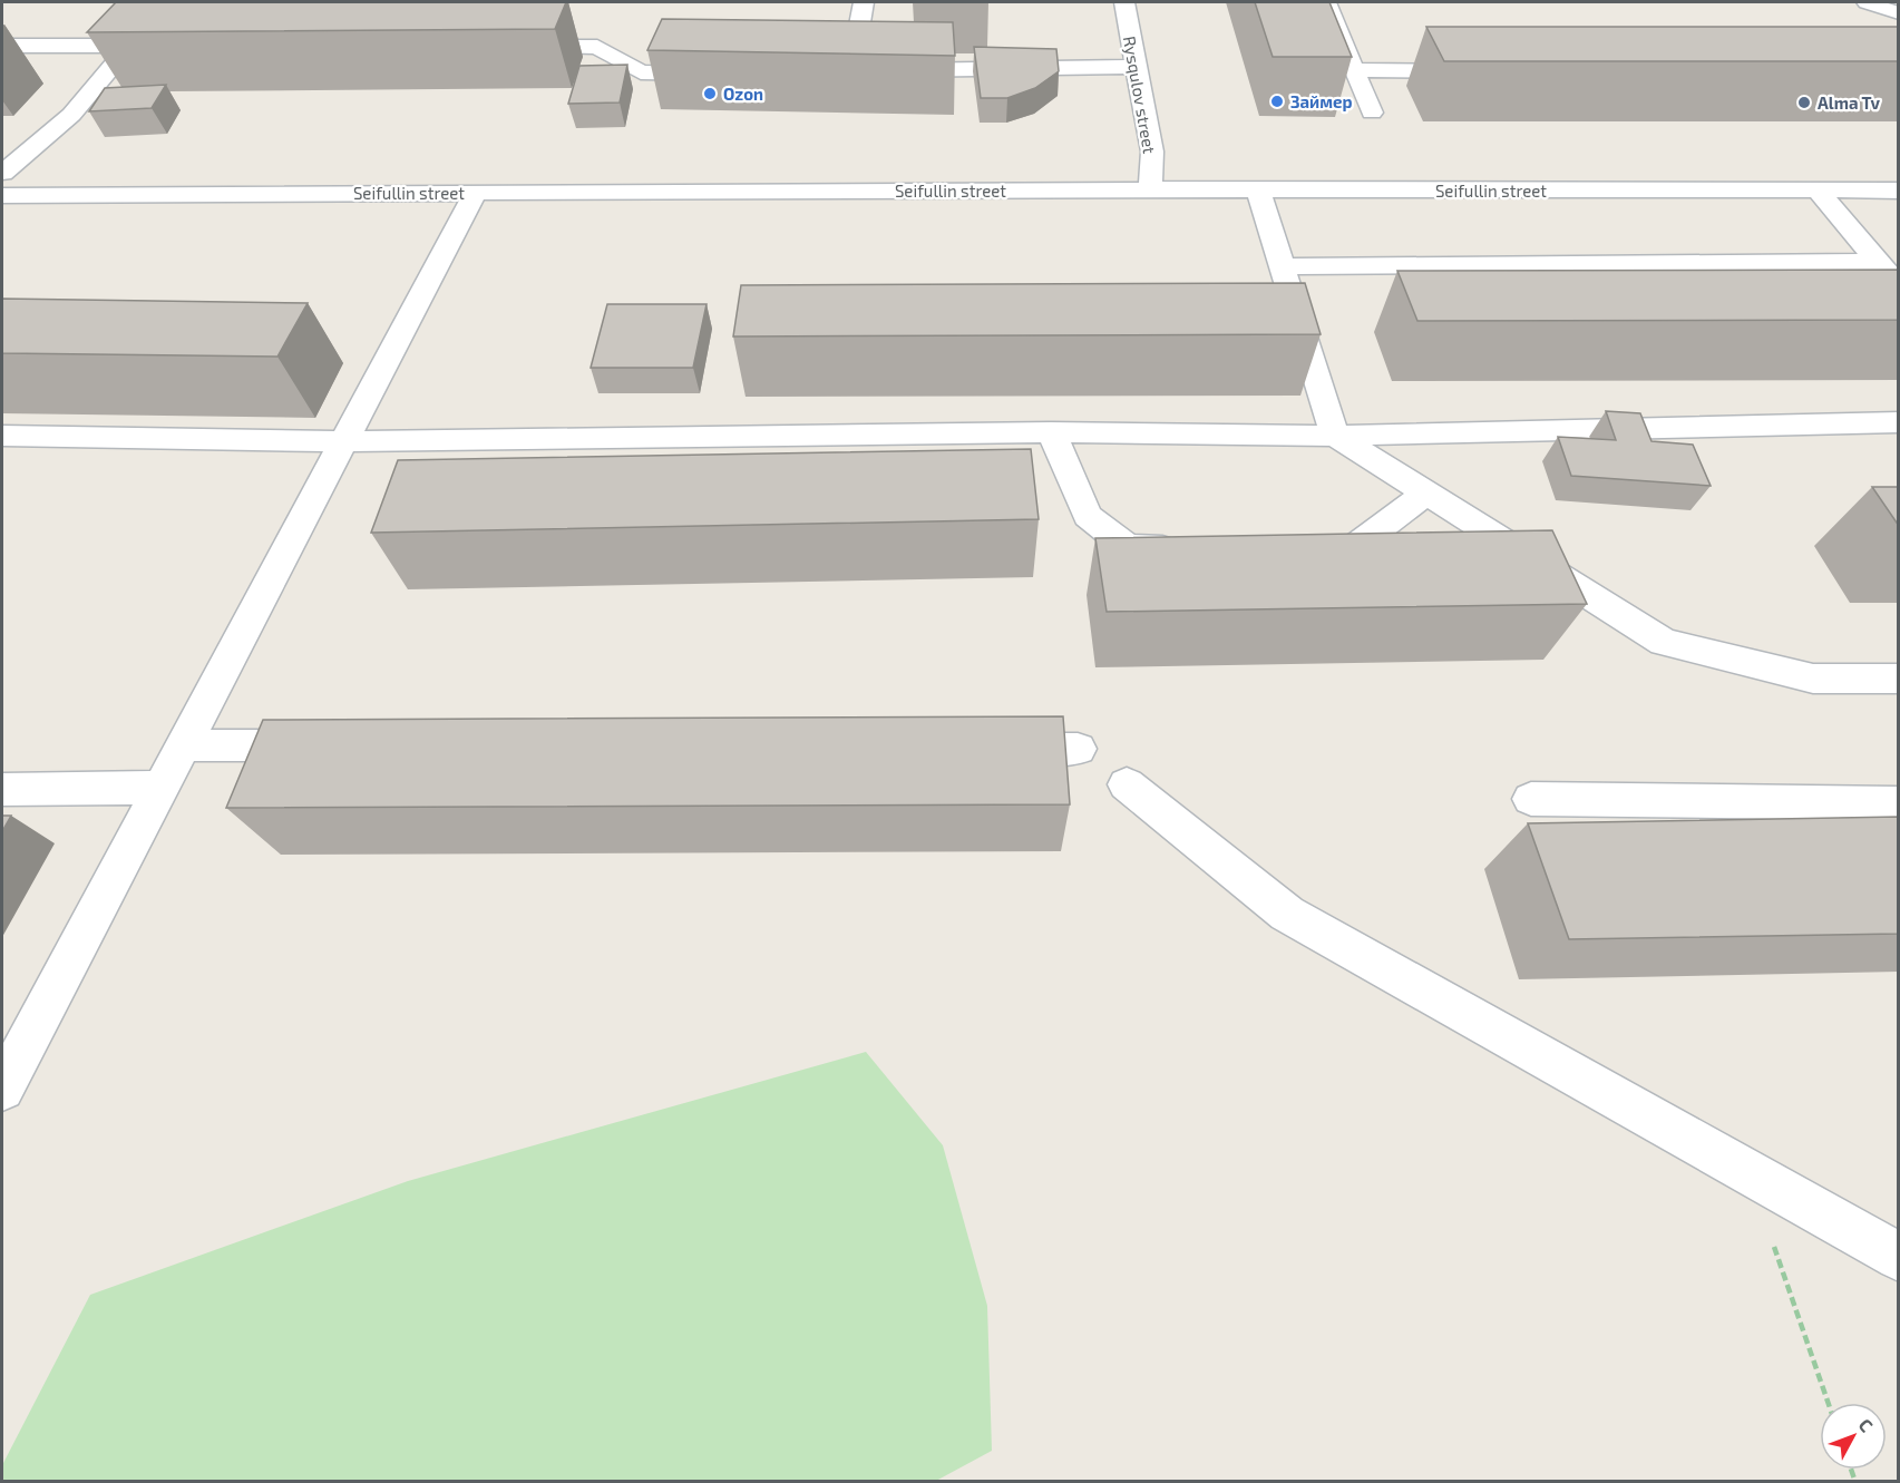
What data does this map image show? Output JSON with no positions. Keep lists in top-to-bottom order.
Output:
{
  "streets": {
    "street": ["Rysqulov street", "Seifullin street"]
  },
  "crossings": [
    ["Rysqulov street", "Seifullin street"]
  ],
  "places": ["Ozon", "Займер", "Alma Tv"],
  "north": "top right"
}
